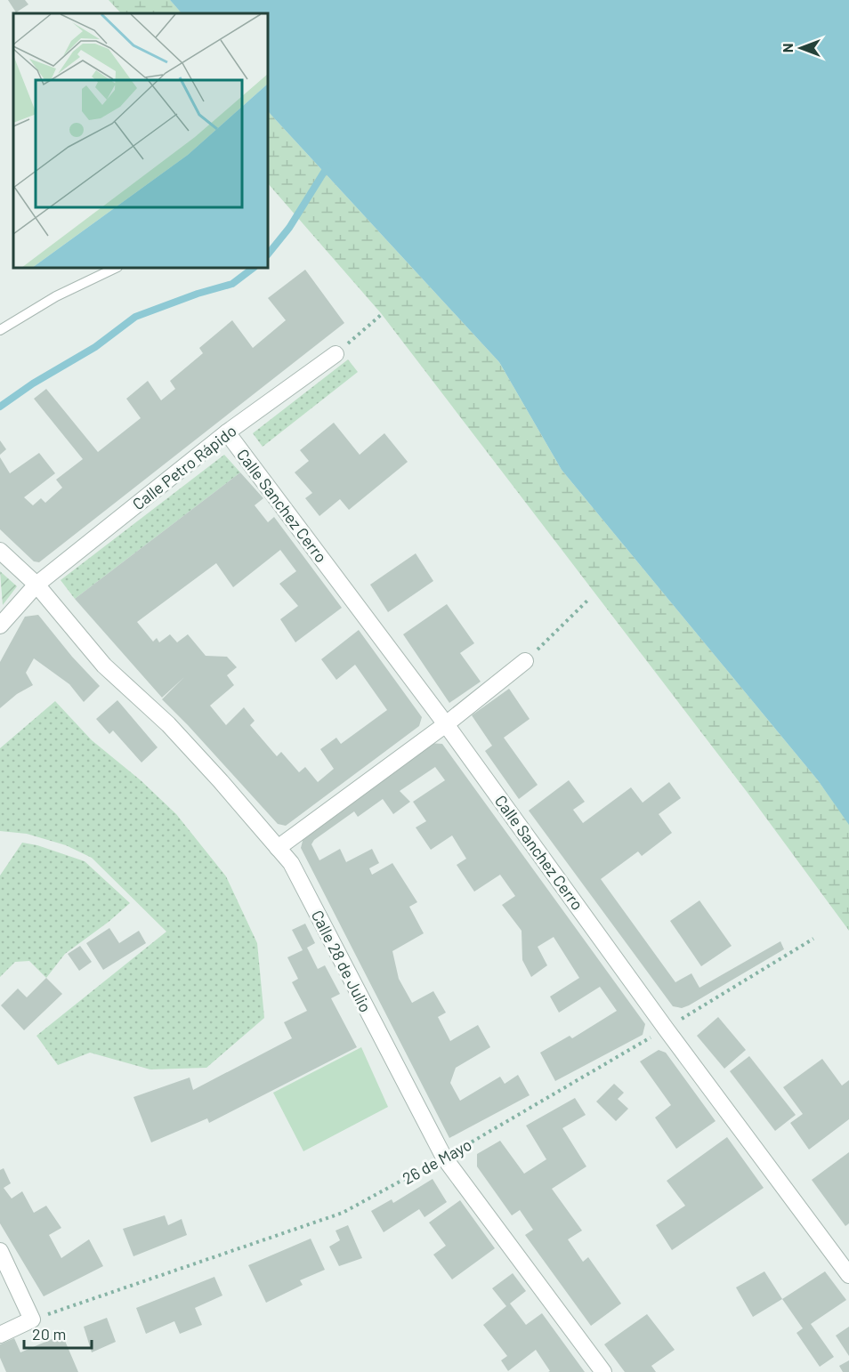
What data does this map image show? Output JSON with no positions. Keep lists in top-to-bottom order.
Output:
{
  "streets": {
    "street": ["Calle Petro Rápido", "Calle Sanchez Cerro", "Calle 28 de Julio"],
    "path": ["26 de Mayo"]
  },
  "crossings": [
    ["Calle Petro Rápido", "Calle Sanchez Cerro"],
    ["Calle Petro Rápido", "Calle 28 de Julio"],
    ["Calle Sanchez Cerro", "26 de Mayo"],
    ["Calle 28 de Julio", "26 de Mayo"]
  ],
  "scale_bar": "20 m",
  "north": "left"
}
